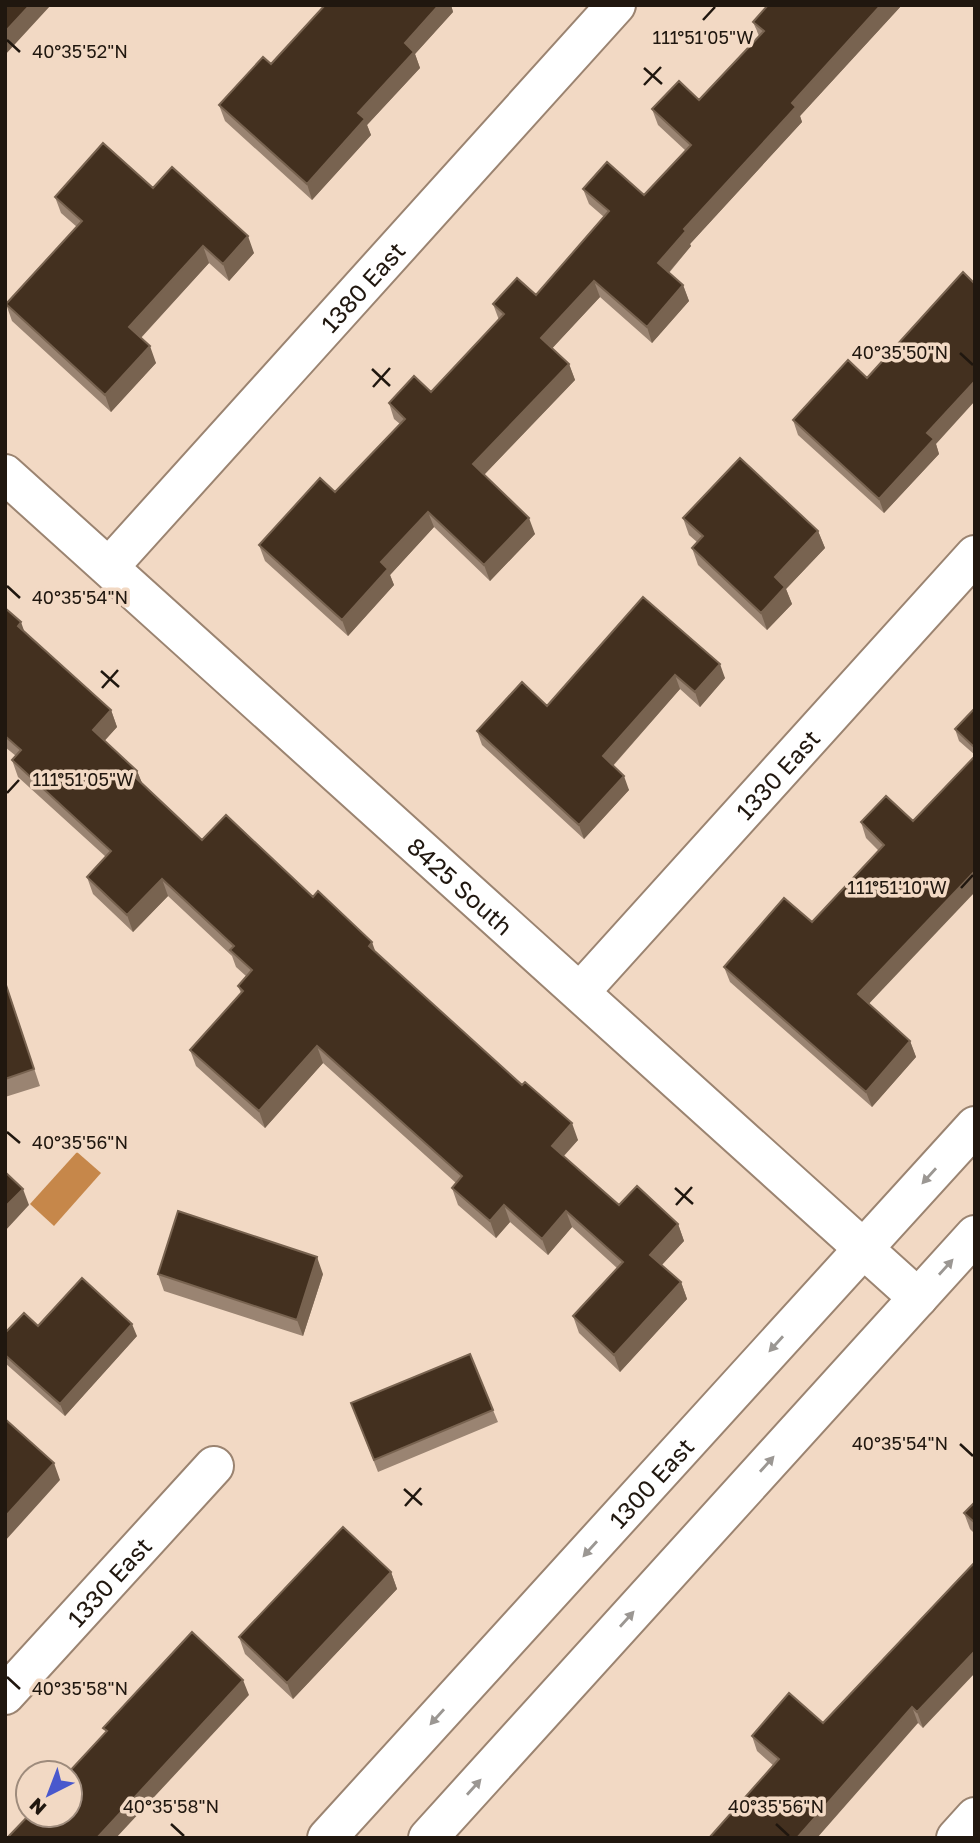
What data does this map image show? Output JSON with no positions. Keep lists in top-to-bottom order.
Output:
{
  "streets": {
    "street": [
      "1380 East",
      "1330 East",
      "8425 South",
      "1300 East"
    ]
  },
  "crossings": [
    ["1380 East", "8425 South"],
    ["1330 East", "8425 South"],
    ["8425 South", "1300 East"]
  ],
  "north": "bottom left",
  "coordinates": [
    "111°51'05\"W",
    "40°35'52\"N",
    "40°35'50\"N",
    "40°35'54\"N",
    "111°51'10\"W",
    "40°35'56\"N",
    "40°35'58\"N"
  ]
}
